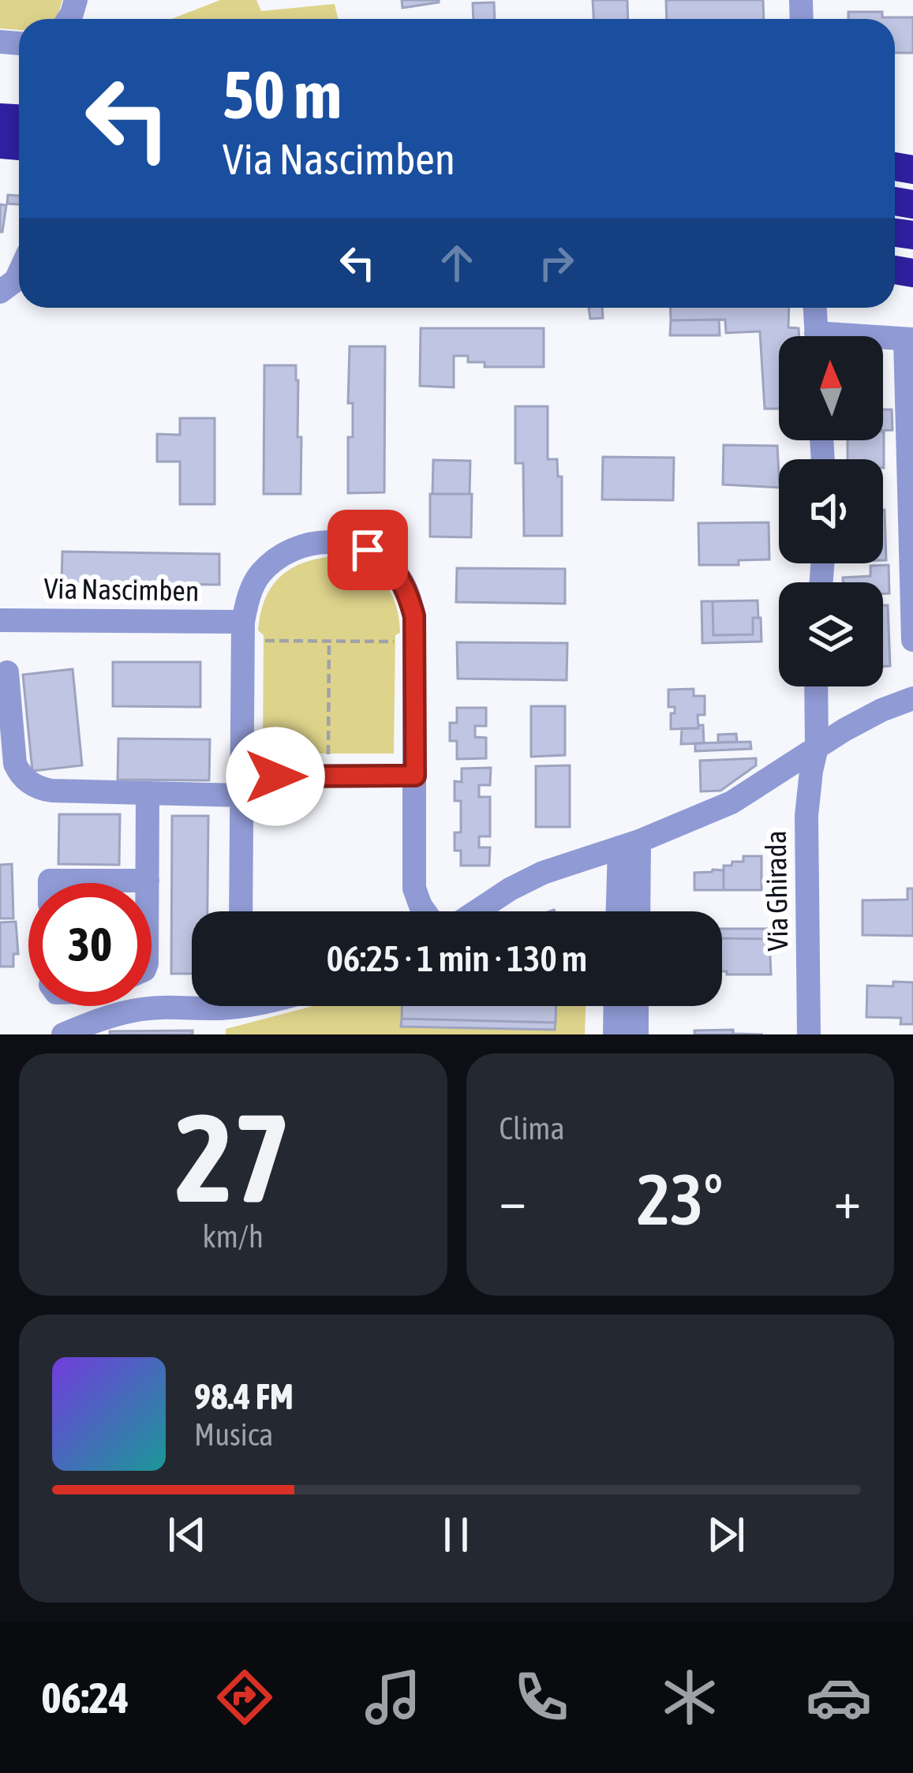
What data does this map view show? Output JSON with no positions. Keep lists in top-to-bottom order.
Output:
{
  "streets": {
    "street": ["Via Nascimben", "Via Ghirada"]
  },
  "north": "top",
  "page": {
    "turn": ["50 m", "Via Nascimben"],
    "limit": "30",
    "trip": "06:25 · 1 min · 130 m",
    "tile": [
      ["27", "km/h"],
      "Clima"
    ],
    "heat": ["−", "23°", "+"],
    "song": ["98.4 FM", "Musica"],
    "tabs": "06:24"
  }
}
